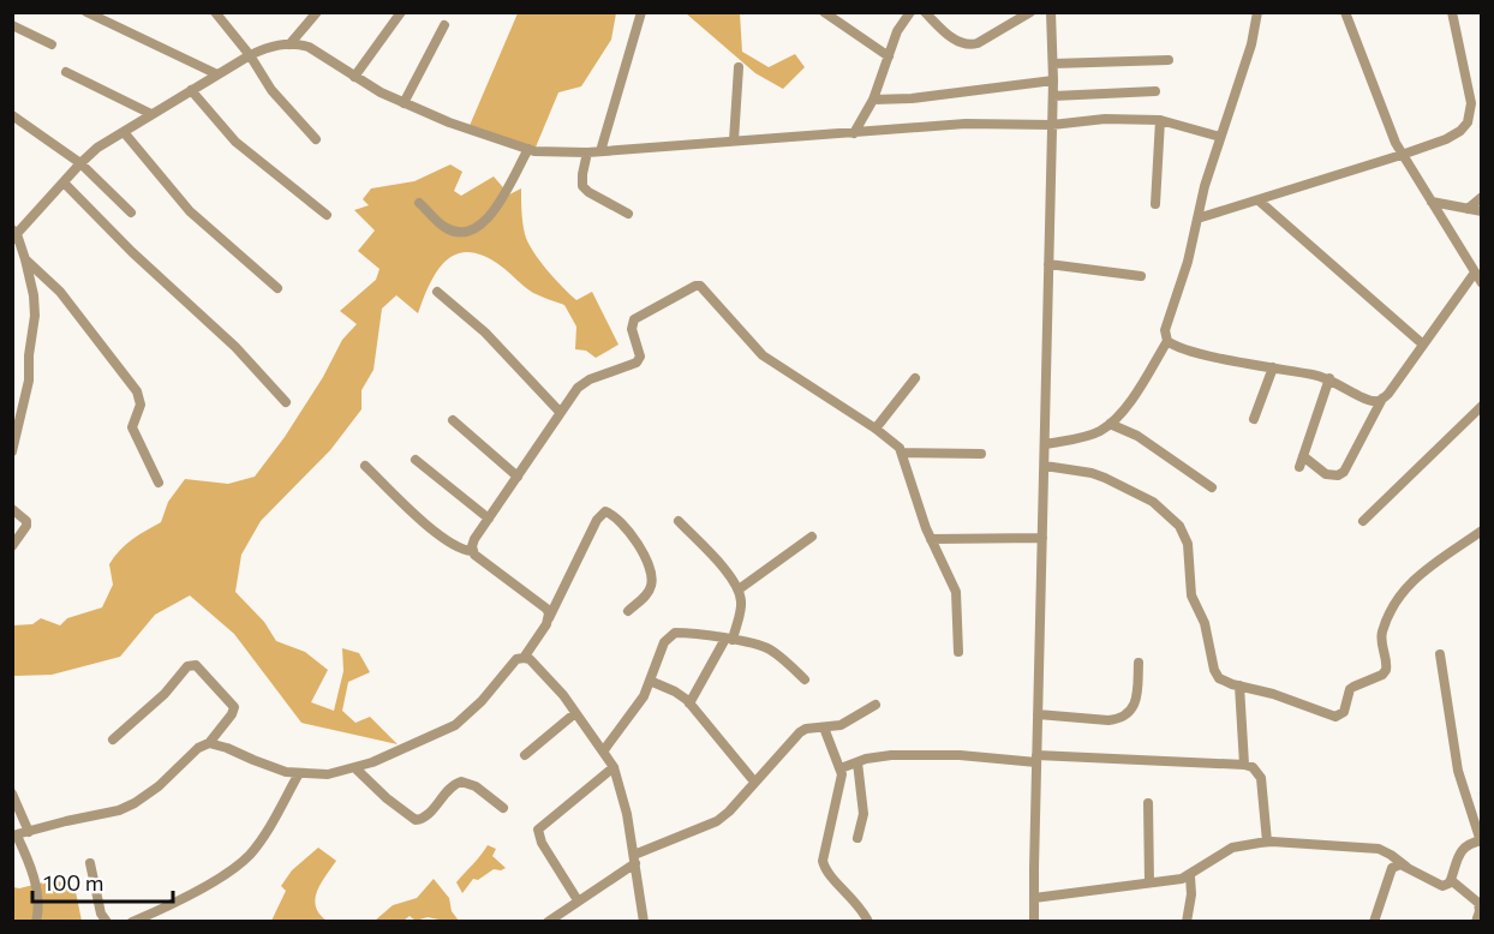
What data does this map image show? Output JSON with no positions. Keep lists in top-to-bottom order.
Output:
{
  "scale_bar": "100 m"
}
